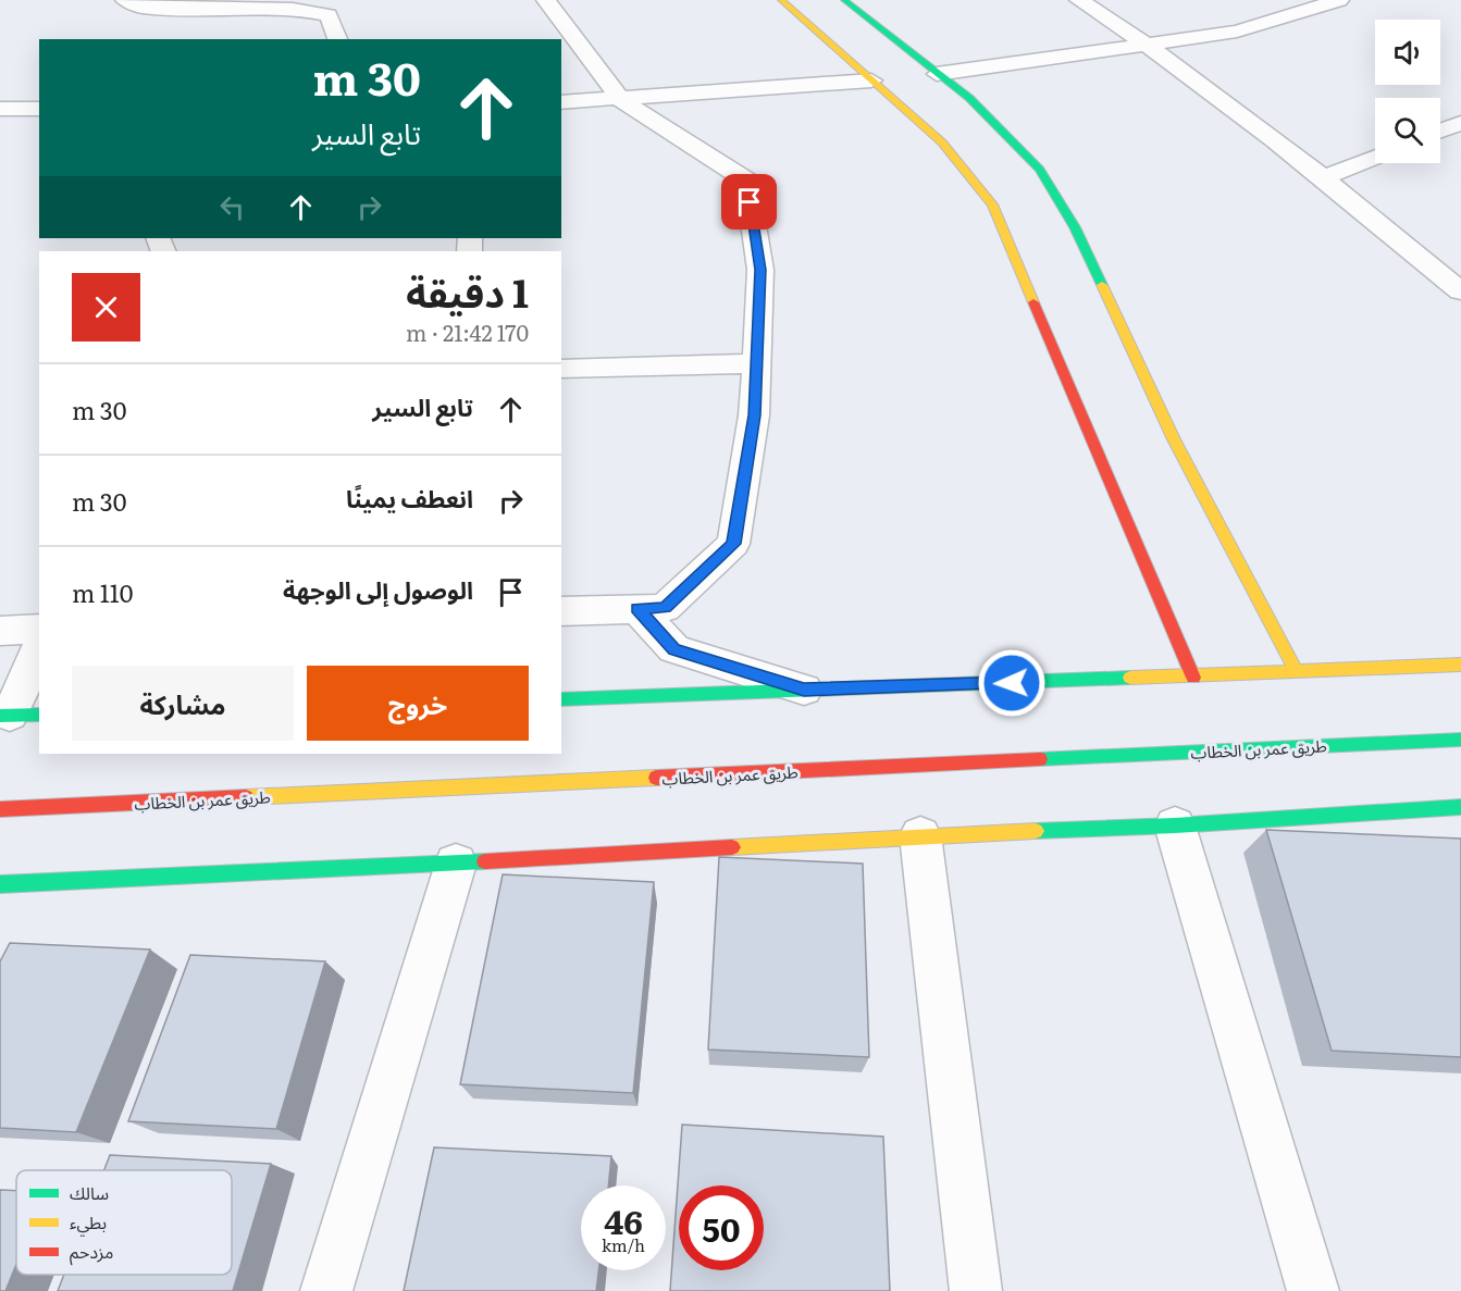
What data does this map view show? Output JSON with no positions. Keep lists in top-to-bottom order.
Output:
{
  "streets": {
    "street": ["طريق عمر بن الخطاب"]
  },
  "legend": ["سالك", "بطيء", "مزدحم"],
  "page": {
    "turn": ["30 m", "تابع السير"],
    "heading": ["1 دقيقة", "170 m · 21:42"],
    "list": [
      {
        "name": "تابع السير",
        "value": "30 m"
      },
      {
        "name": "انعطف يمينًا",
        "value": "30 m"
      },
      {
        "name": "الوصول إلى الوجهة",
        "value": "110 m"
      }
    ],
    "buttons": ["خروج", "مشاركة"],
    "speed": "46 km/h",
    "limit": "50"
  }
}
